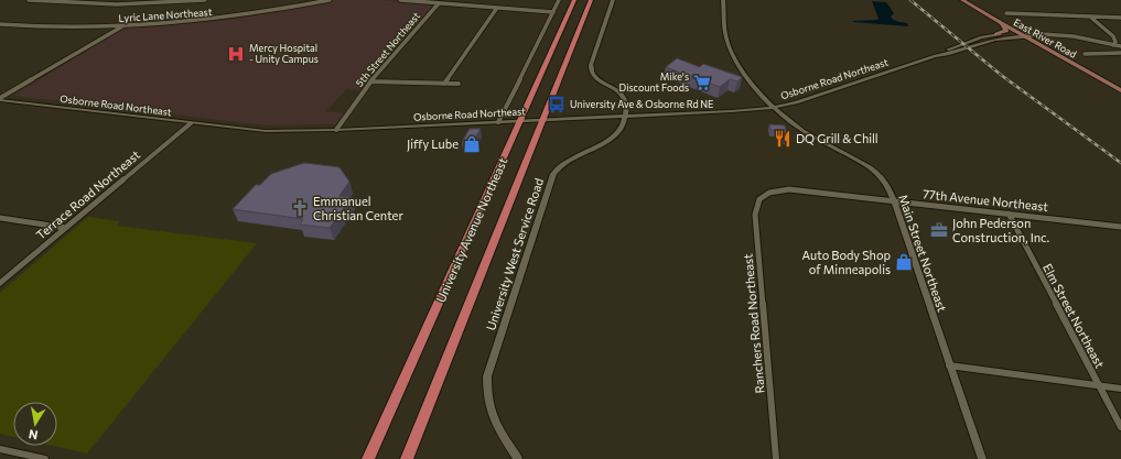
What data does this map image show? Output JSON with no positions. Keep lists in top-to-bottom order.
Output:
{
  "streets": {
    "main road": ["East River Road", "University Avenue Northeast"],
    "street": [
      "Lyric Lane Northeast",
      "5th Street Northeast",
      "Osborne Road Northeast",
      "Terrace Road Northeast",
      "77th Avenue Northeast",
      "Main Street Northeast",
      "University West Service Road",
      "Elm Street Northeast",
      "Ranchers Road Northeast"
    ]
  },
  "crossings": [
    ["East River Road", "Osborne Road Northeast"],
    ["5th Street Northeast", "Osborne Road Northeast"],
    ["Osborne Road Northeast", "Terrace Road Northeast"],
    ["Osborne Road Northeast", "University Avenue Northeast"],
    ["Osborne Road Northeast", "Main Street Northeast"],
    ["Osborne Road Northeast", "University West Service Road"],
    ["77th Avenue Northeast", "Main Street Northeast"],
    ["77th Avenue Northeast", "Elm Street Northeast"],
    ["77th Avenue Northeast", "Ranchers Road Northeast"]
  ],
  "places": {
    "hospital": ["Mercy Hospital - Unity Campus"],
    "supermarket": ["Mike's Discount Foods"],
    "bus stop": ["University Ave & Osborne Rd NE"],
    "restaurant": ["DQ Grill & Chill"],
    "shop": ["Jiffy Lube", "Auto Body Shop of Minneapolis"],
    "church": ["Emmanuel Christian Center"],
    "office": ["John Pederson Construction, Inc."]
  },
  "north": "bottom"
}
